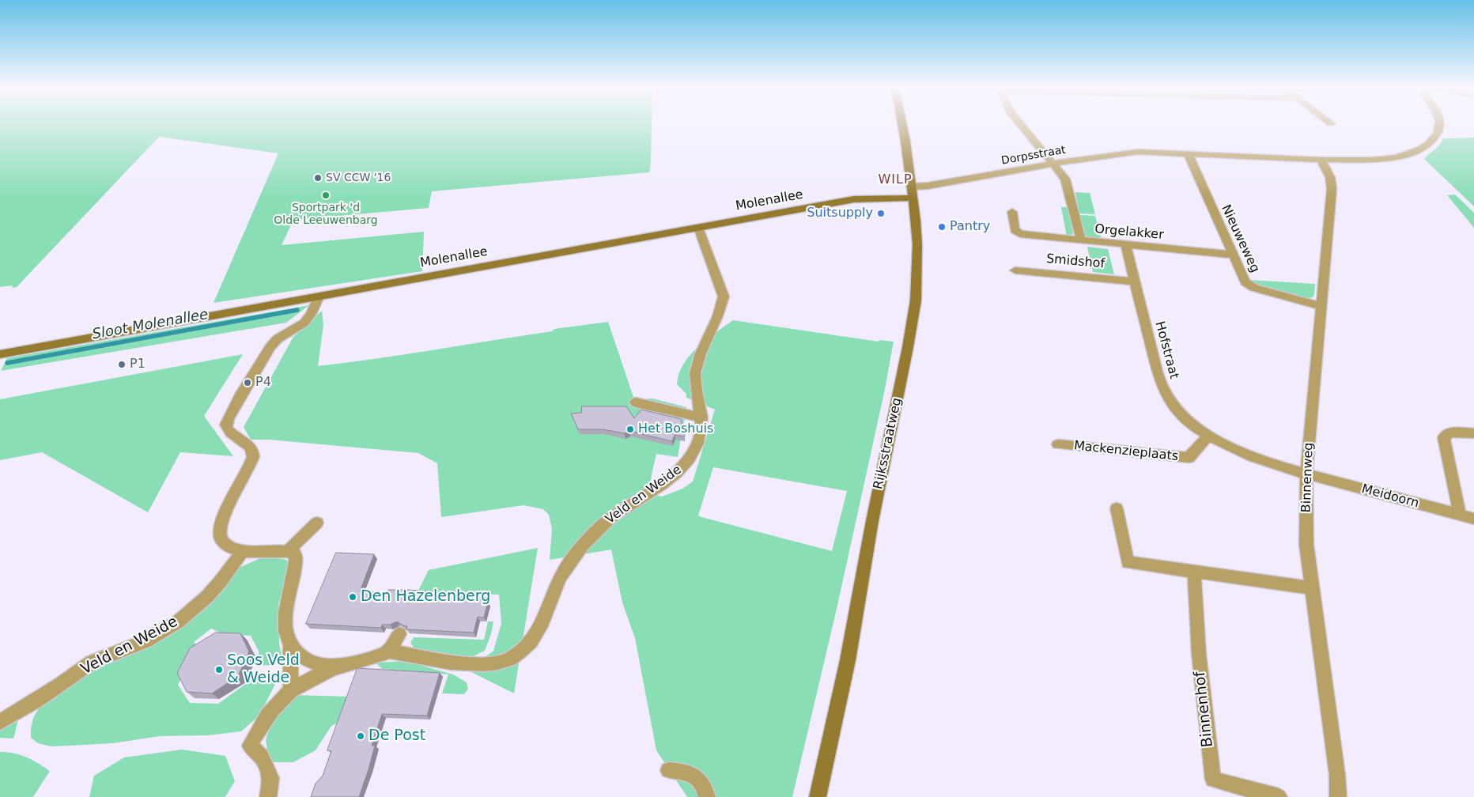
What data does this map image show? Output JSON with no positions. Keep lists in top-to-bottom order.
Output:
{
  "streets": {
    "main road": ["Molenallee", "Rijksstraatweg"],
    "street": [
      "Dorpsstraat",
      "Orgelakker",
      "Nieuweweg",
      "Smidshof",
      "Hofstraat",
      "Mackenzieplaats",
      "Binnenweg",
      "Veld en Weide",
      "Meidoorn",
      "Binnenhof"
    ]
  },
  "crossings": [
    ["Dorpsstraat", "Molenallee"],
    ["Dorpsstraat", "Orgelakker"],
    ["Dorpsstraat", "Nieuweweg"],
    ["Dorpsstraat", "Rijksstraatweg"],
    ["Dorpsstraat", "Binnenweg"],
    ["Molenallee", "Rijksstraatweg"],
    ["Molenallee", "Veld en Weide"],
    ["Orgelakker", "Nieuweweg"],
    ["Orgelakker", "Hofstraat"],
    ["Nieuweweg", "Binnenweg"],
    ["Smidshof", "Hofstraat"],
    ["Hofstraat", "Mackenzieplaats"],
    ["Hofstraat", "Binnenweg"],
    ["Hofstraat", "Meidoorn"],
    ["Binnenweg", "Meidoorn"]
  ],
  "districts": ["WILP"],
  "water": ["Sloot Molenallee"],
  "places": [
    "SV CCW '16",
    "Sportpark 'd Olde Leeuwenbarg",
    "Suitsupply",
    "Pantry",
    "P1",
    "P4",
    "Het Boshuis",
    "Den Hazelenberg",
    "Soos Veld & Weide",
    "De Post"
  ]
}
